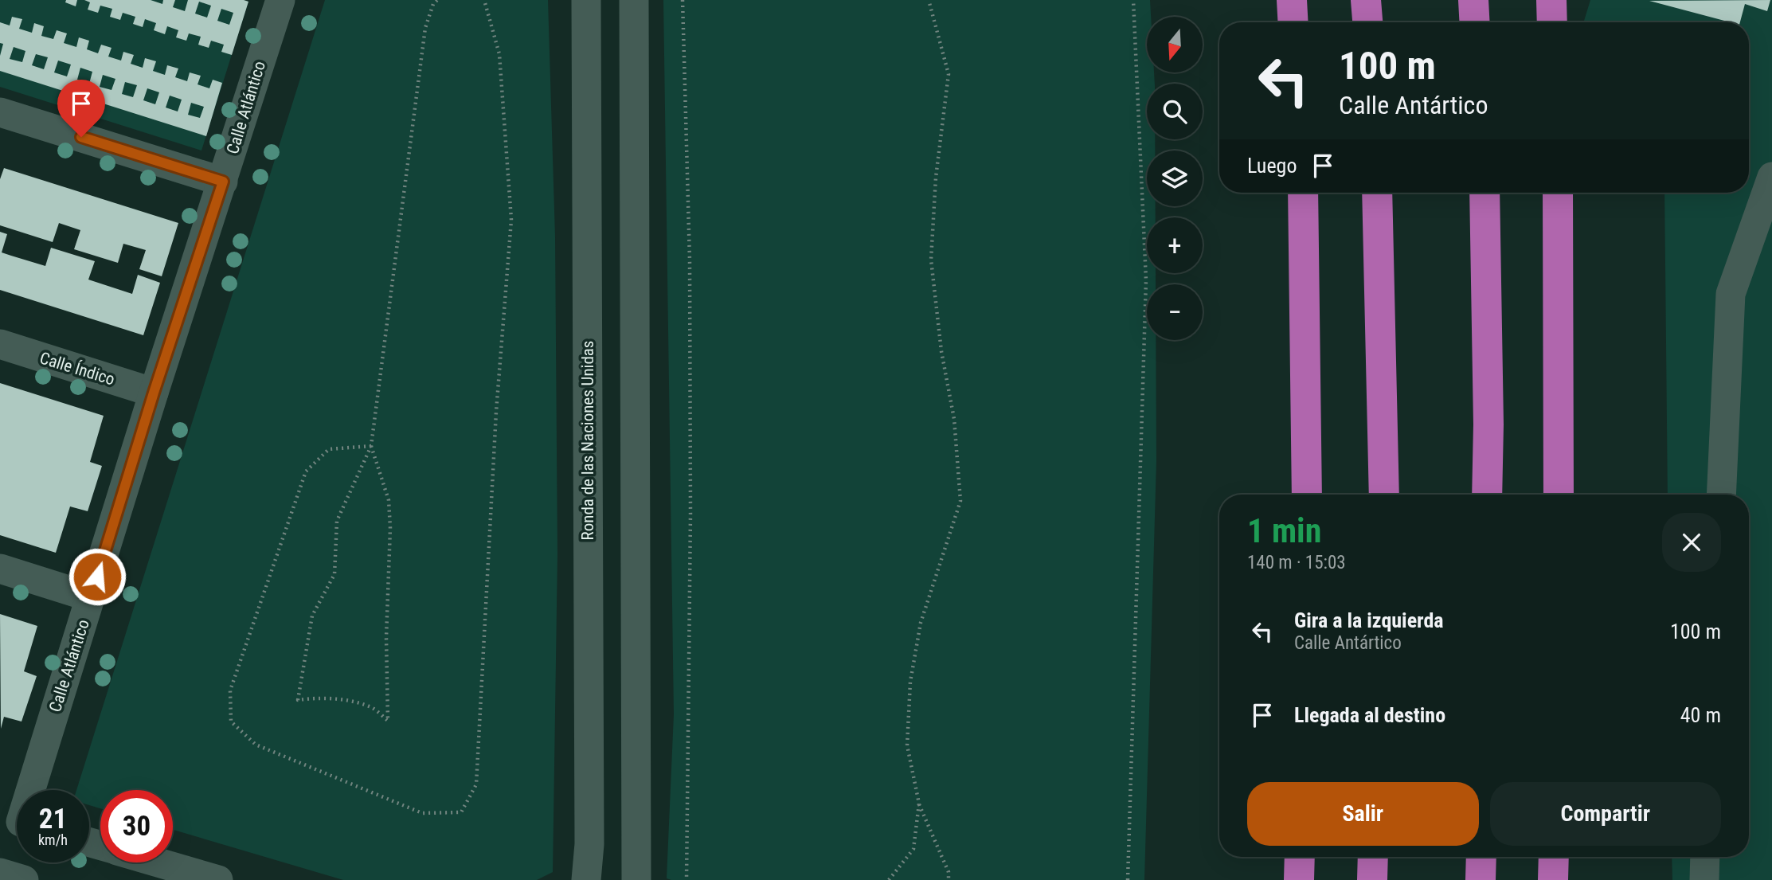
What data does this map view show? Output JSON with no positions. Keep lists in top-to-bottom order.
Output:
{
  "streets": {
    "street": ["Calle Atlántico", "Calle Índico", "Ronda de las Naciones Unidas"]
  },
  "crossings": [
    ["Calle Atlántico", "Calle Índico"]
  ],
  "north": "bottom",
  "page": {
    "map_buttons": ["+", "−"],
    "turn": ["100 m", "Calle Antártico"],
    "then": "Luego",
    "heading": ["1 min", "140 m · 15:03"],
    "list": [
      {
        "name": "Gira a la izquierda",
        "note": "Calle Antártico",
        "value": "100 m"
      },
      {
        "name": "Llegada al destino",
        "value": "40 m"
      }
    ],
    "buttons": ["Salir", "Compartir"],
    "speed": "21 km/h",
    "limit": "30"
  }
}
